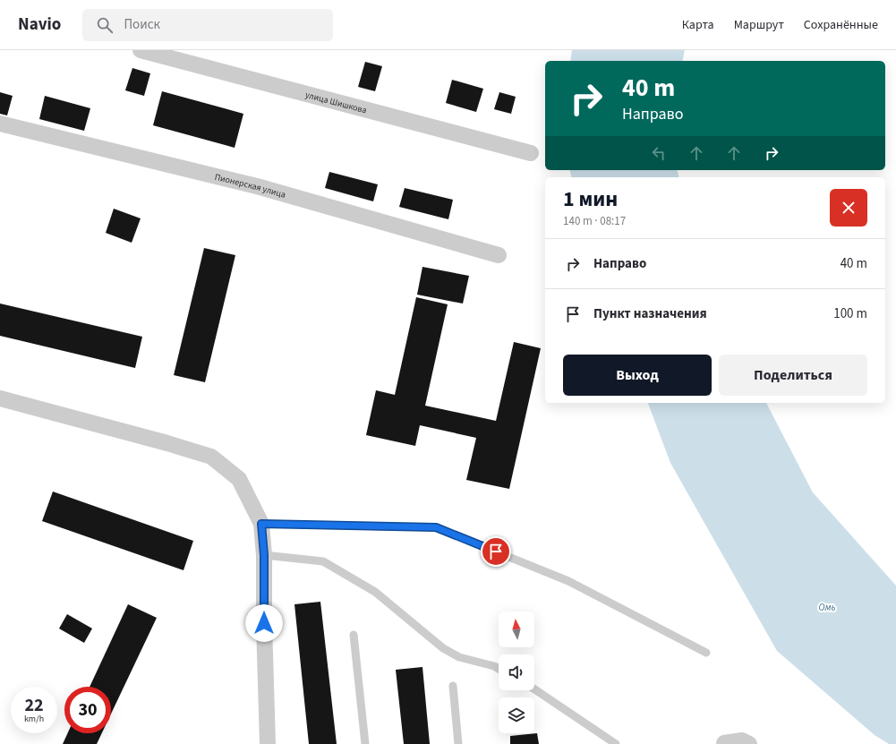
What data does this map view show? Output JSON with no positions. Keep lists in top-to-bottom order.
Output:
{
  "streets": {
    "street": ["улица Шишкова", "Пионерская улица"]
  },
  "water": ["Омь"],
  "north": "top",
  "page": {
    "header": "Navio",
    "search": "Поиск",
    "nav": ["Карта", "Маршрут", "Сохранённые"],
    "turn": ["40 m", "Направо"],
    "heading": ["1 мин", "140 m · 08:17"],
    "list": [
      {
        "name": "Направо",
        "value": "40 m"
      },
      {
        "name": "Пункт назначения",
        "value": "100 m"
      }
    ],
    "buttons": ["Выход", "Поделиться"],
    "speed": "22 km/h",
    "limit": "30"
  }
}
